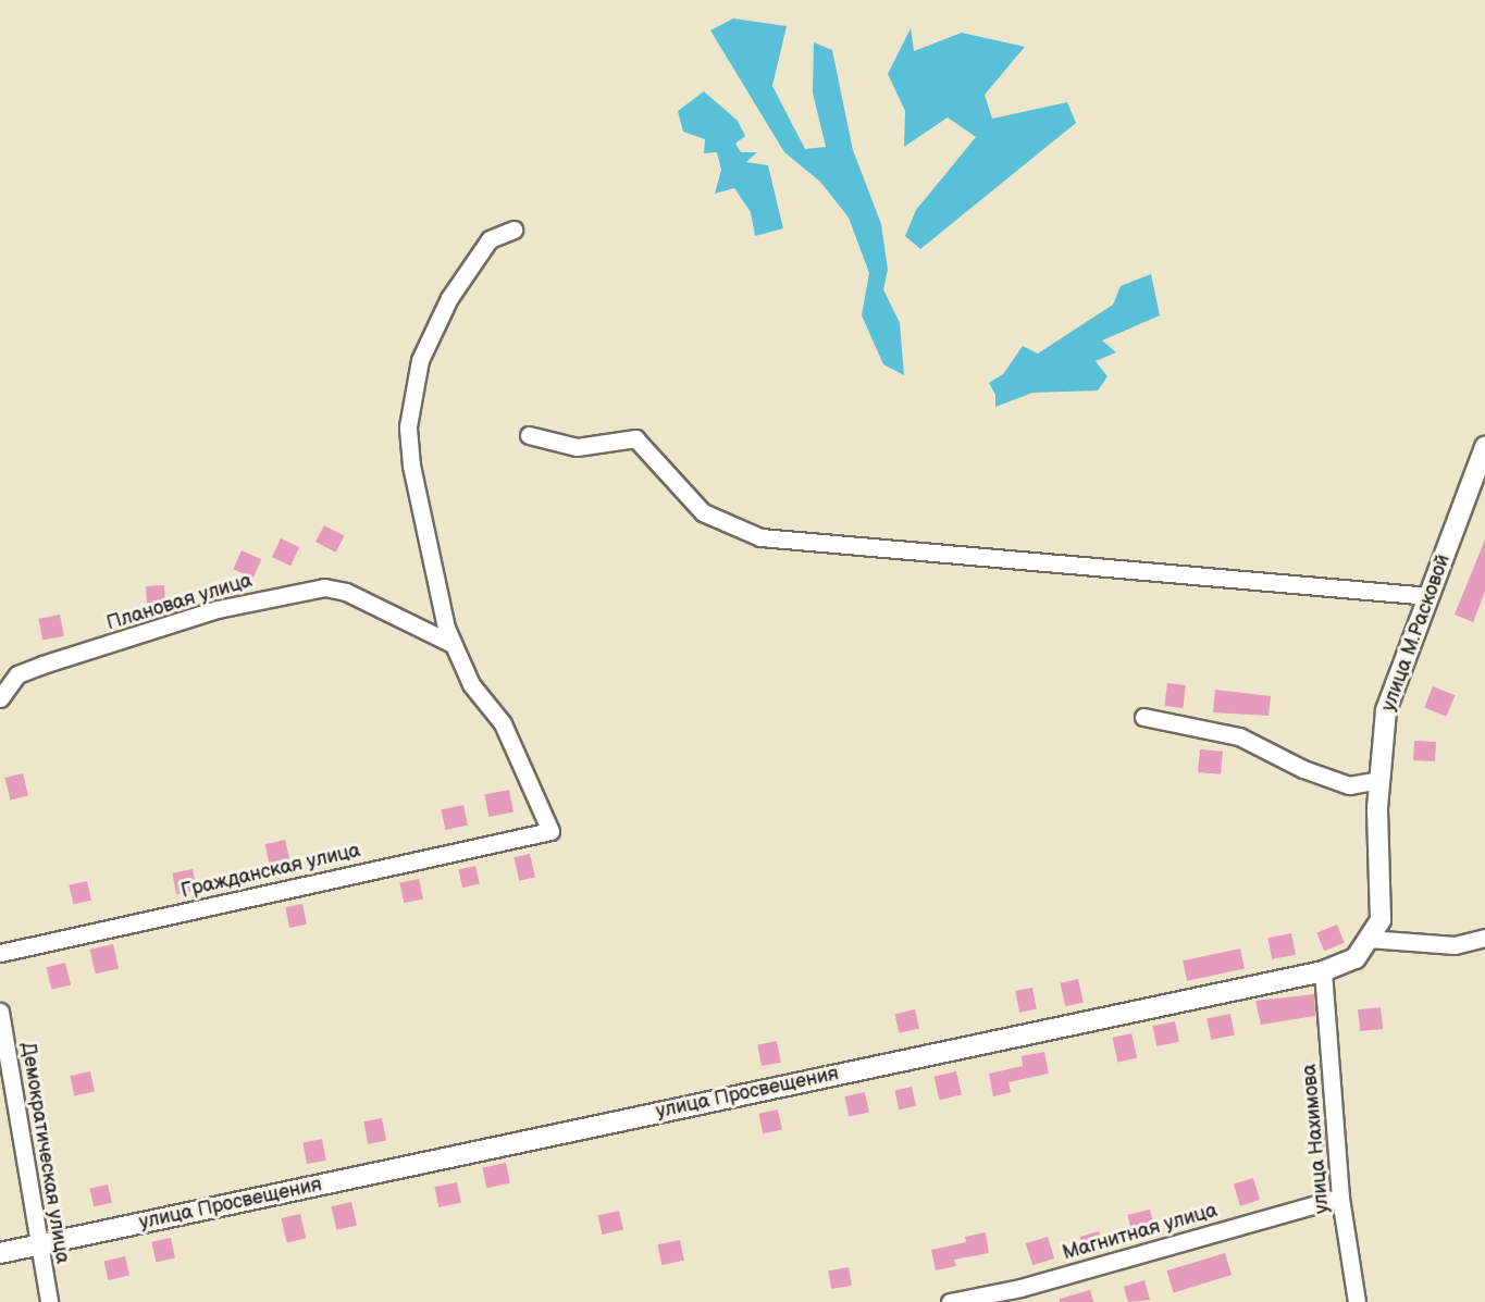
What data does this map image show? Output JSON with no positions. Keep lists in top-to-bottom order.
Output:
{
  "streets": {
    "street": [
      "Плановая улица",
      "улица М.Расковой",
      "Гражданская улица",
      "улица Просвещения",
      "улица Нахимова",
      "Демократическая улица",
      "Магнитная улица"
    ]
  },
  "crossings": [
    ["Плановая улица", "Гражданская улица"],
    ["улица М.Расковой", "улица Просвещения"],
    ["улица Просвещения", "улица Нахимова"],
    ["улица Просвещения", "Демократическая улица"],
    ["улица Нахимова", "Магнитная улица"]
  ]
}
